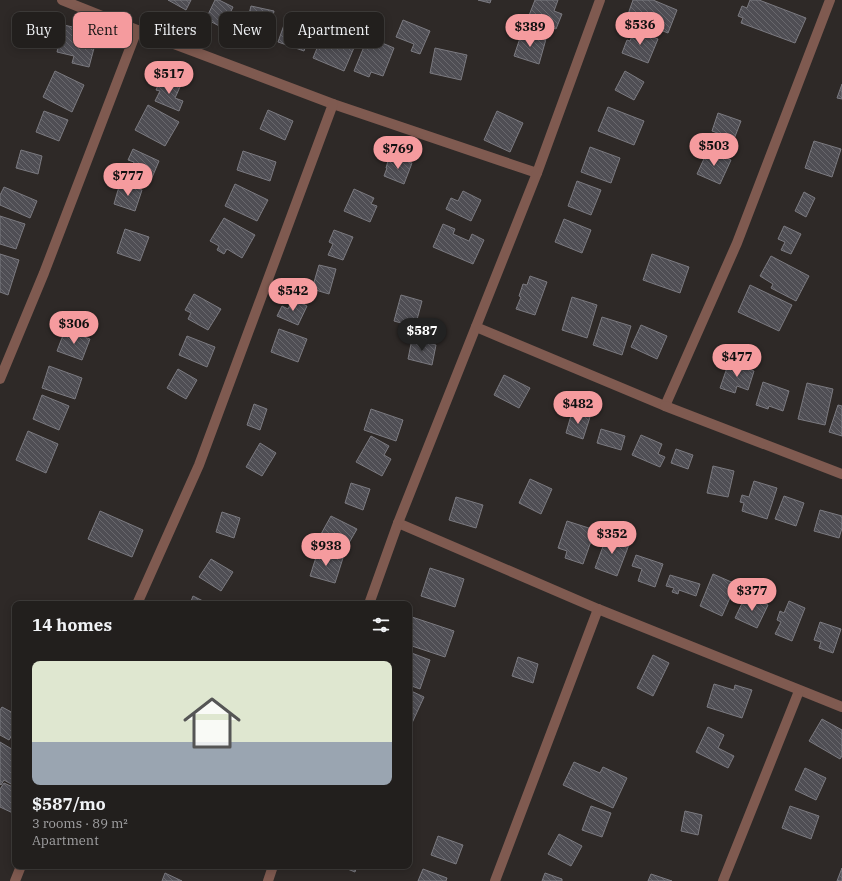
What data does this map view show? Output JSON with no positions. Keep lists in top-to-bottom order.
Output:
{
  "page": {
    "price": [
      "$536",
      "$389",
      "$517",
      "$503",
      "$769",
      "$777",
      "$542",
      "$306",
      "$587",
      "$477",
      "$482",
      "$352",
      "$938",
      "$377"
    ],
    "chip": [
      "Buy",
      "Rent",
      "Filters",
      "New",
      "Apartment"
    ],
    "heading": "14 homes",
    "list": [
      {
        "name": "$587/mo",
        "note": "3 rooms · 89 m² · Apartment"
      }
    ]
  }
}
